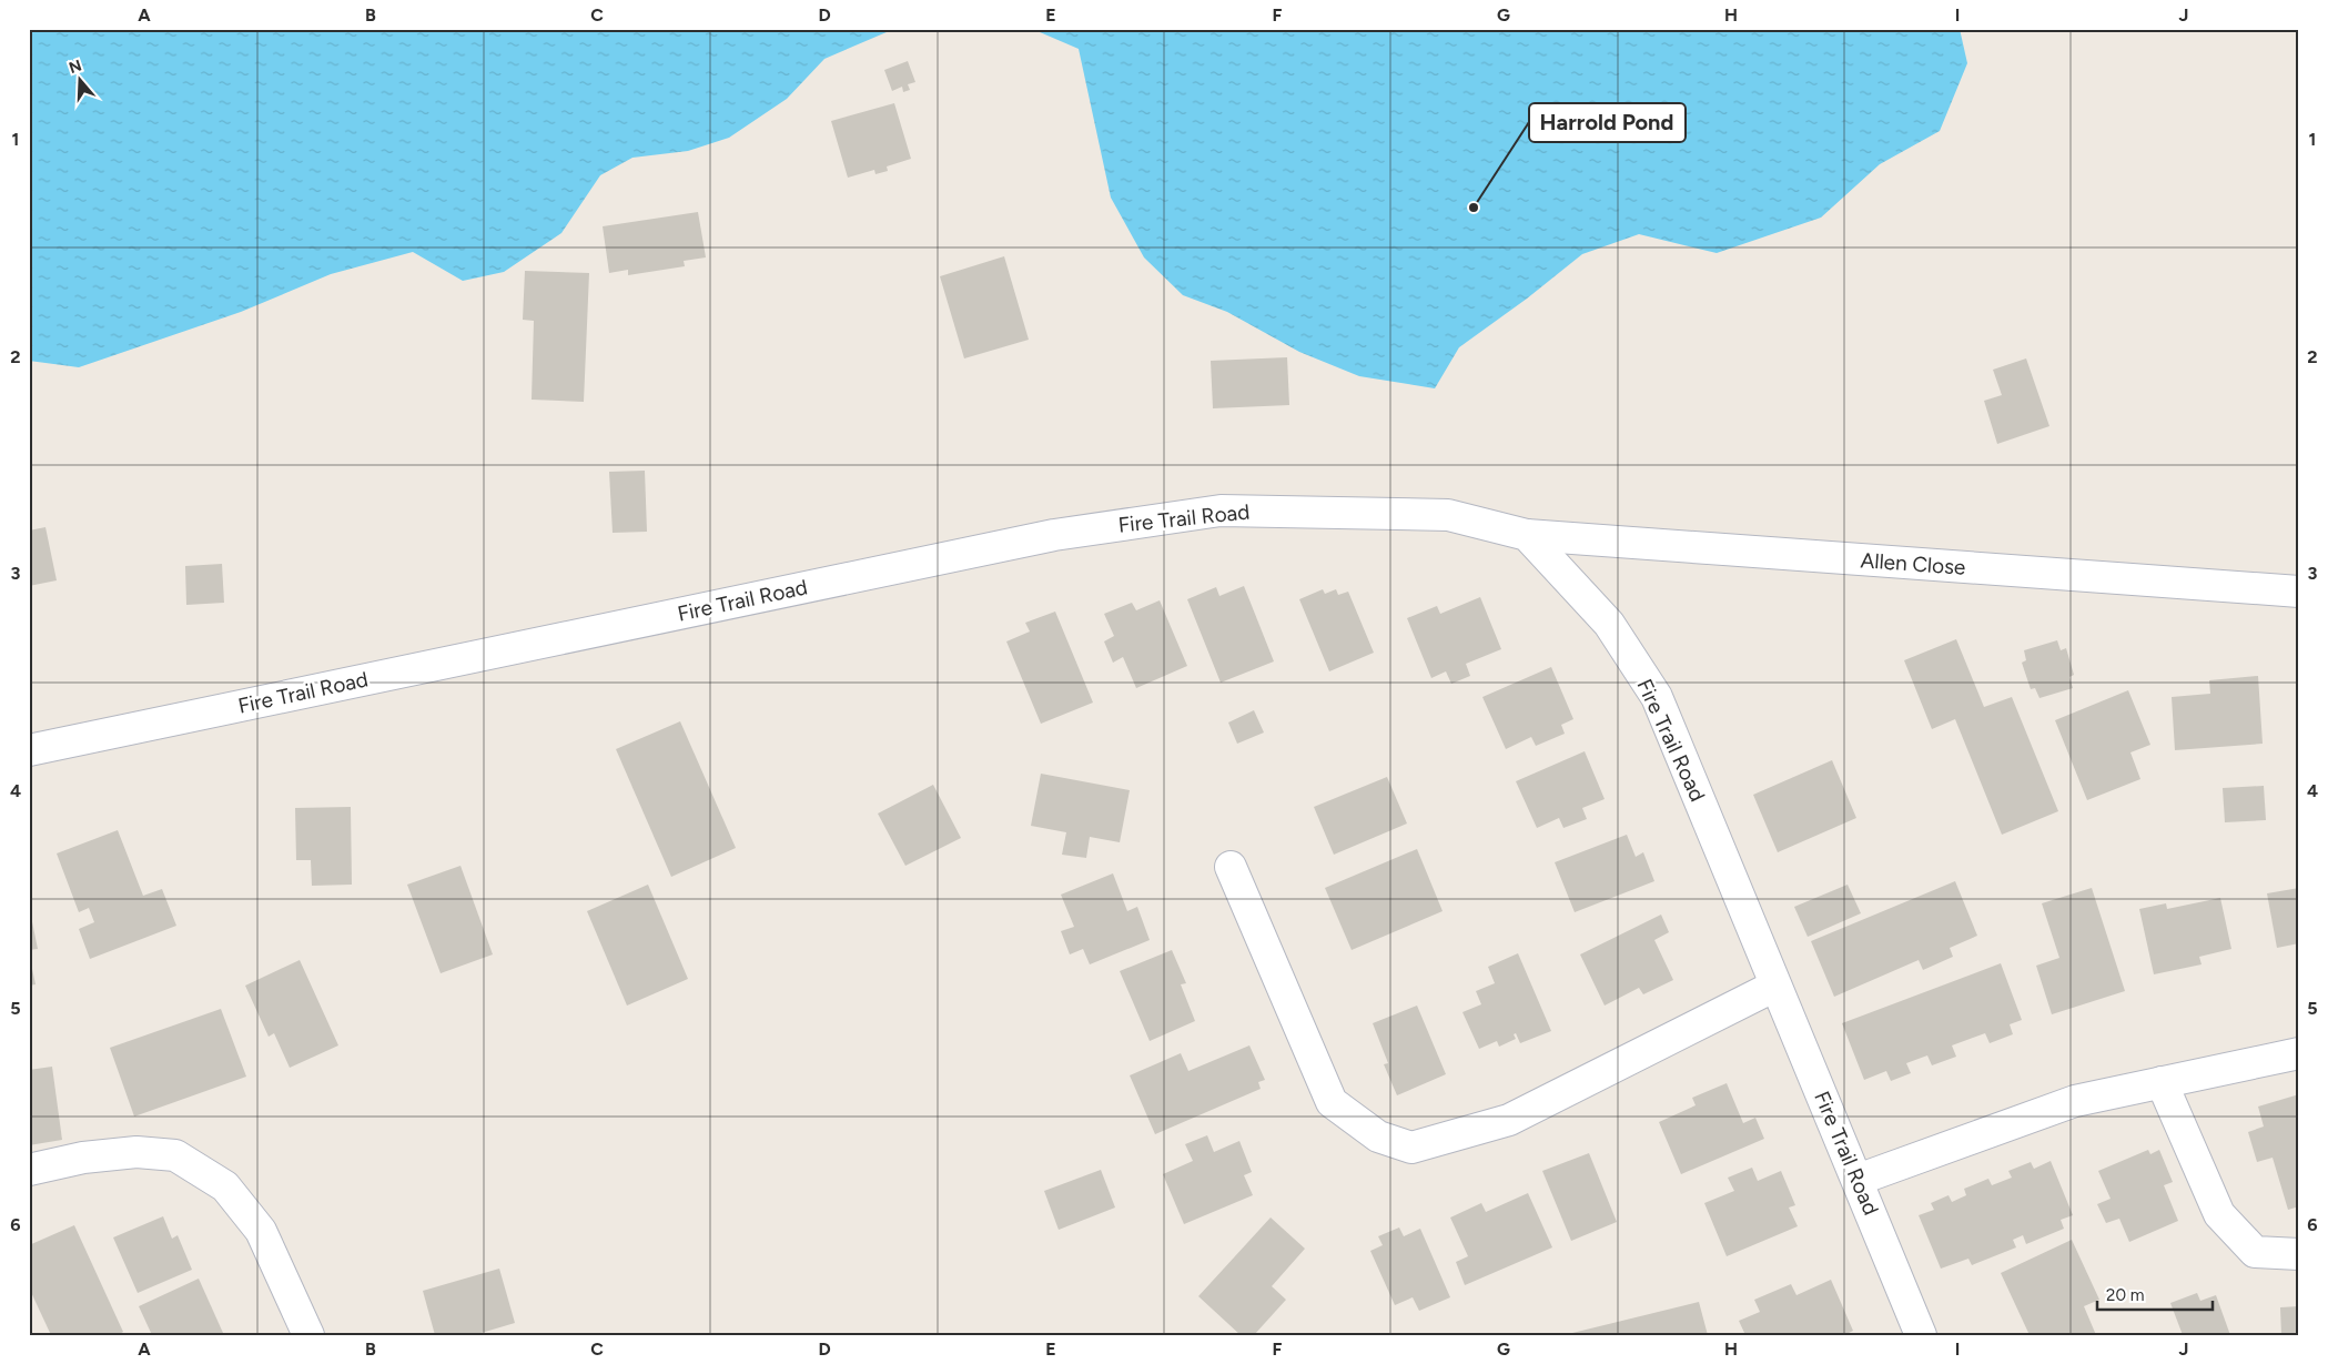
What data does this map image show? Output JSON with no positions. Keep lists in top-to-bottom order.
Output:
{
  "streets": {
    "street": ["Fire Trail Road", "Allen Close"]
  },
  "crossings": [
    ["Fire Trail Road", "Allen Close"]
  ],
  "places": ["Harrold Pond"],
  "scale_bar": "20 m",
  "north": "top",
  "grid": {
    "columns": [
      "A",
      "B",
      "C",
      "D",
      "E",
      "F",
      "G",
      "H",
      "I",
      "J"
    ],
    "rows": [
      "1",
      "2",
      "3",
      "4",
      "5",
      "6"
    ]
  }
}
